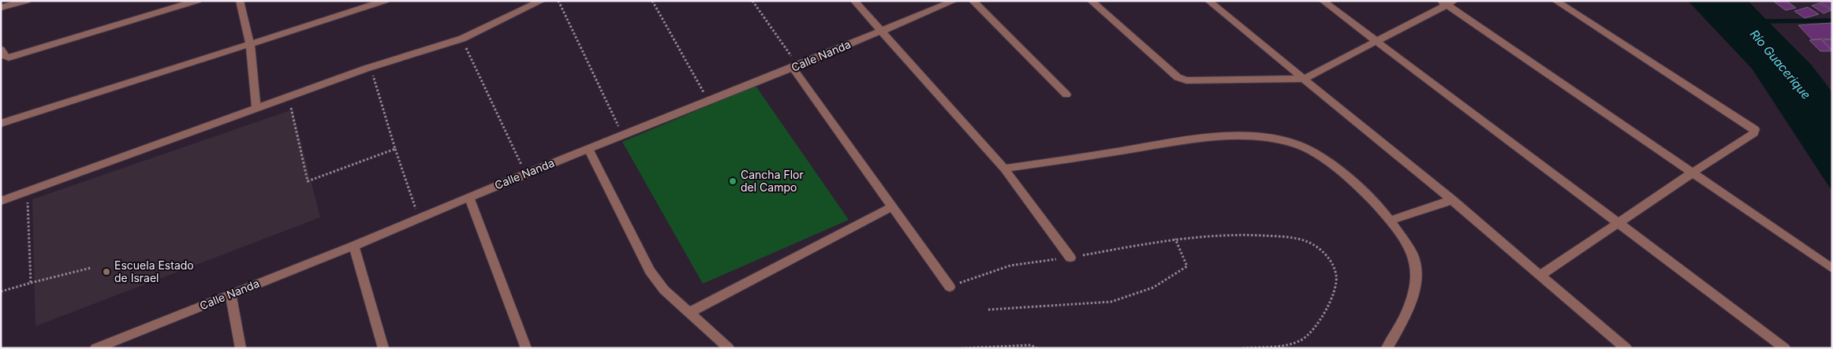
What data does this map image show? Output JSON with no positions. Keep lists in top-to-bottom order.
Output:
{
  "streets": {
    "street": ["Calle Nanda"]
  },
  "water": ["Río Guacerique"],
  "places": ["Cancha Flor del Campo", "Escuela Estado de Israel"]
}
